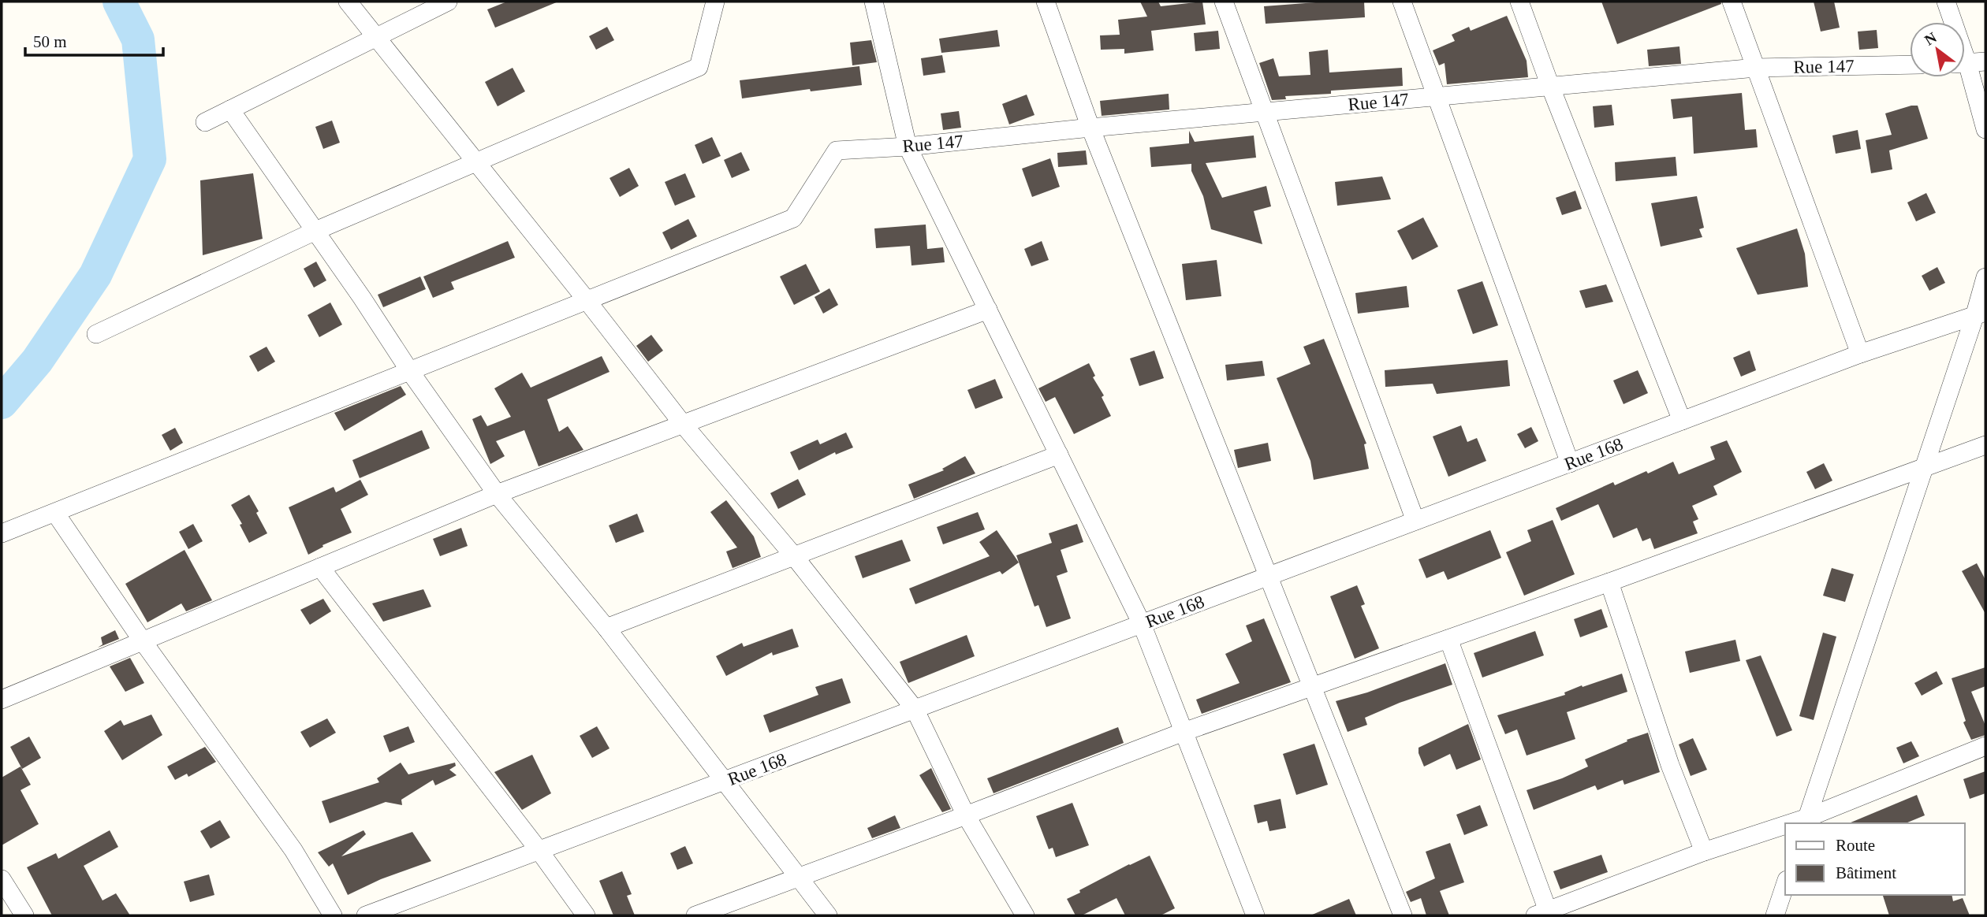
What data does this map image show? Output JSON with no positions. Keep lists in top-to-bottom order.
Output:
{
  "streets": {
    "street": ["Rue 147", "Rue 168"]
  },
  "legend": ["Route", "Bâtiment"],
  "scale_bar": "50 m",
  "north": "top left"
}
